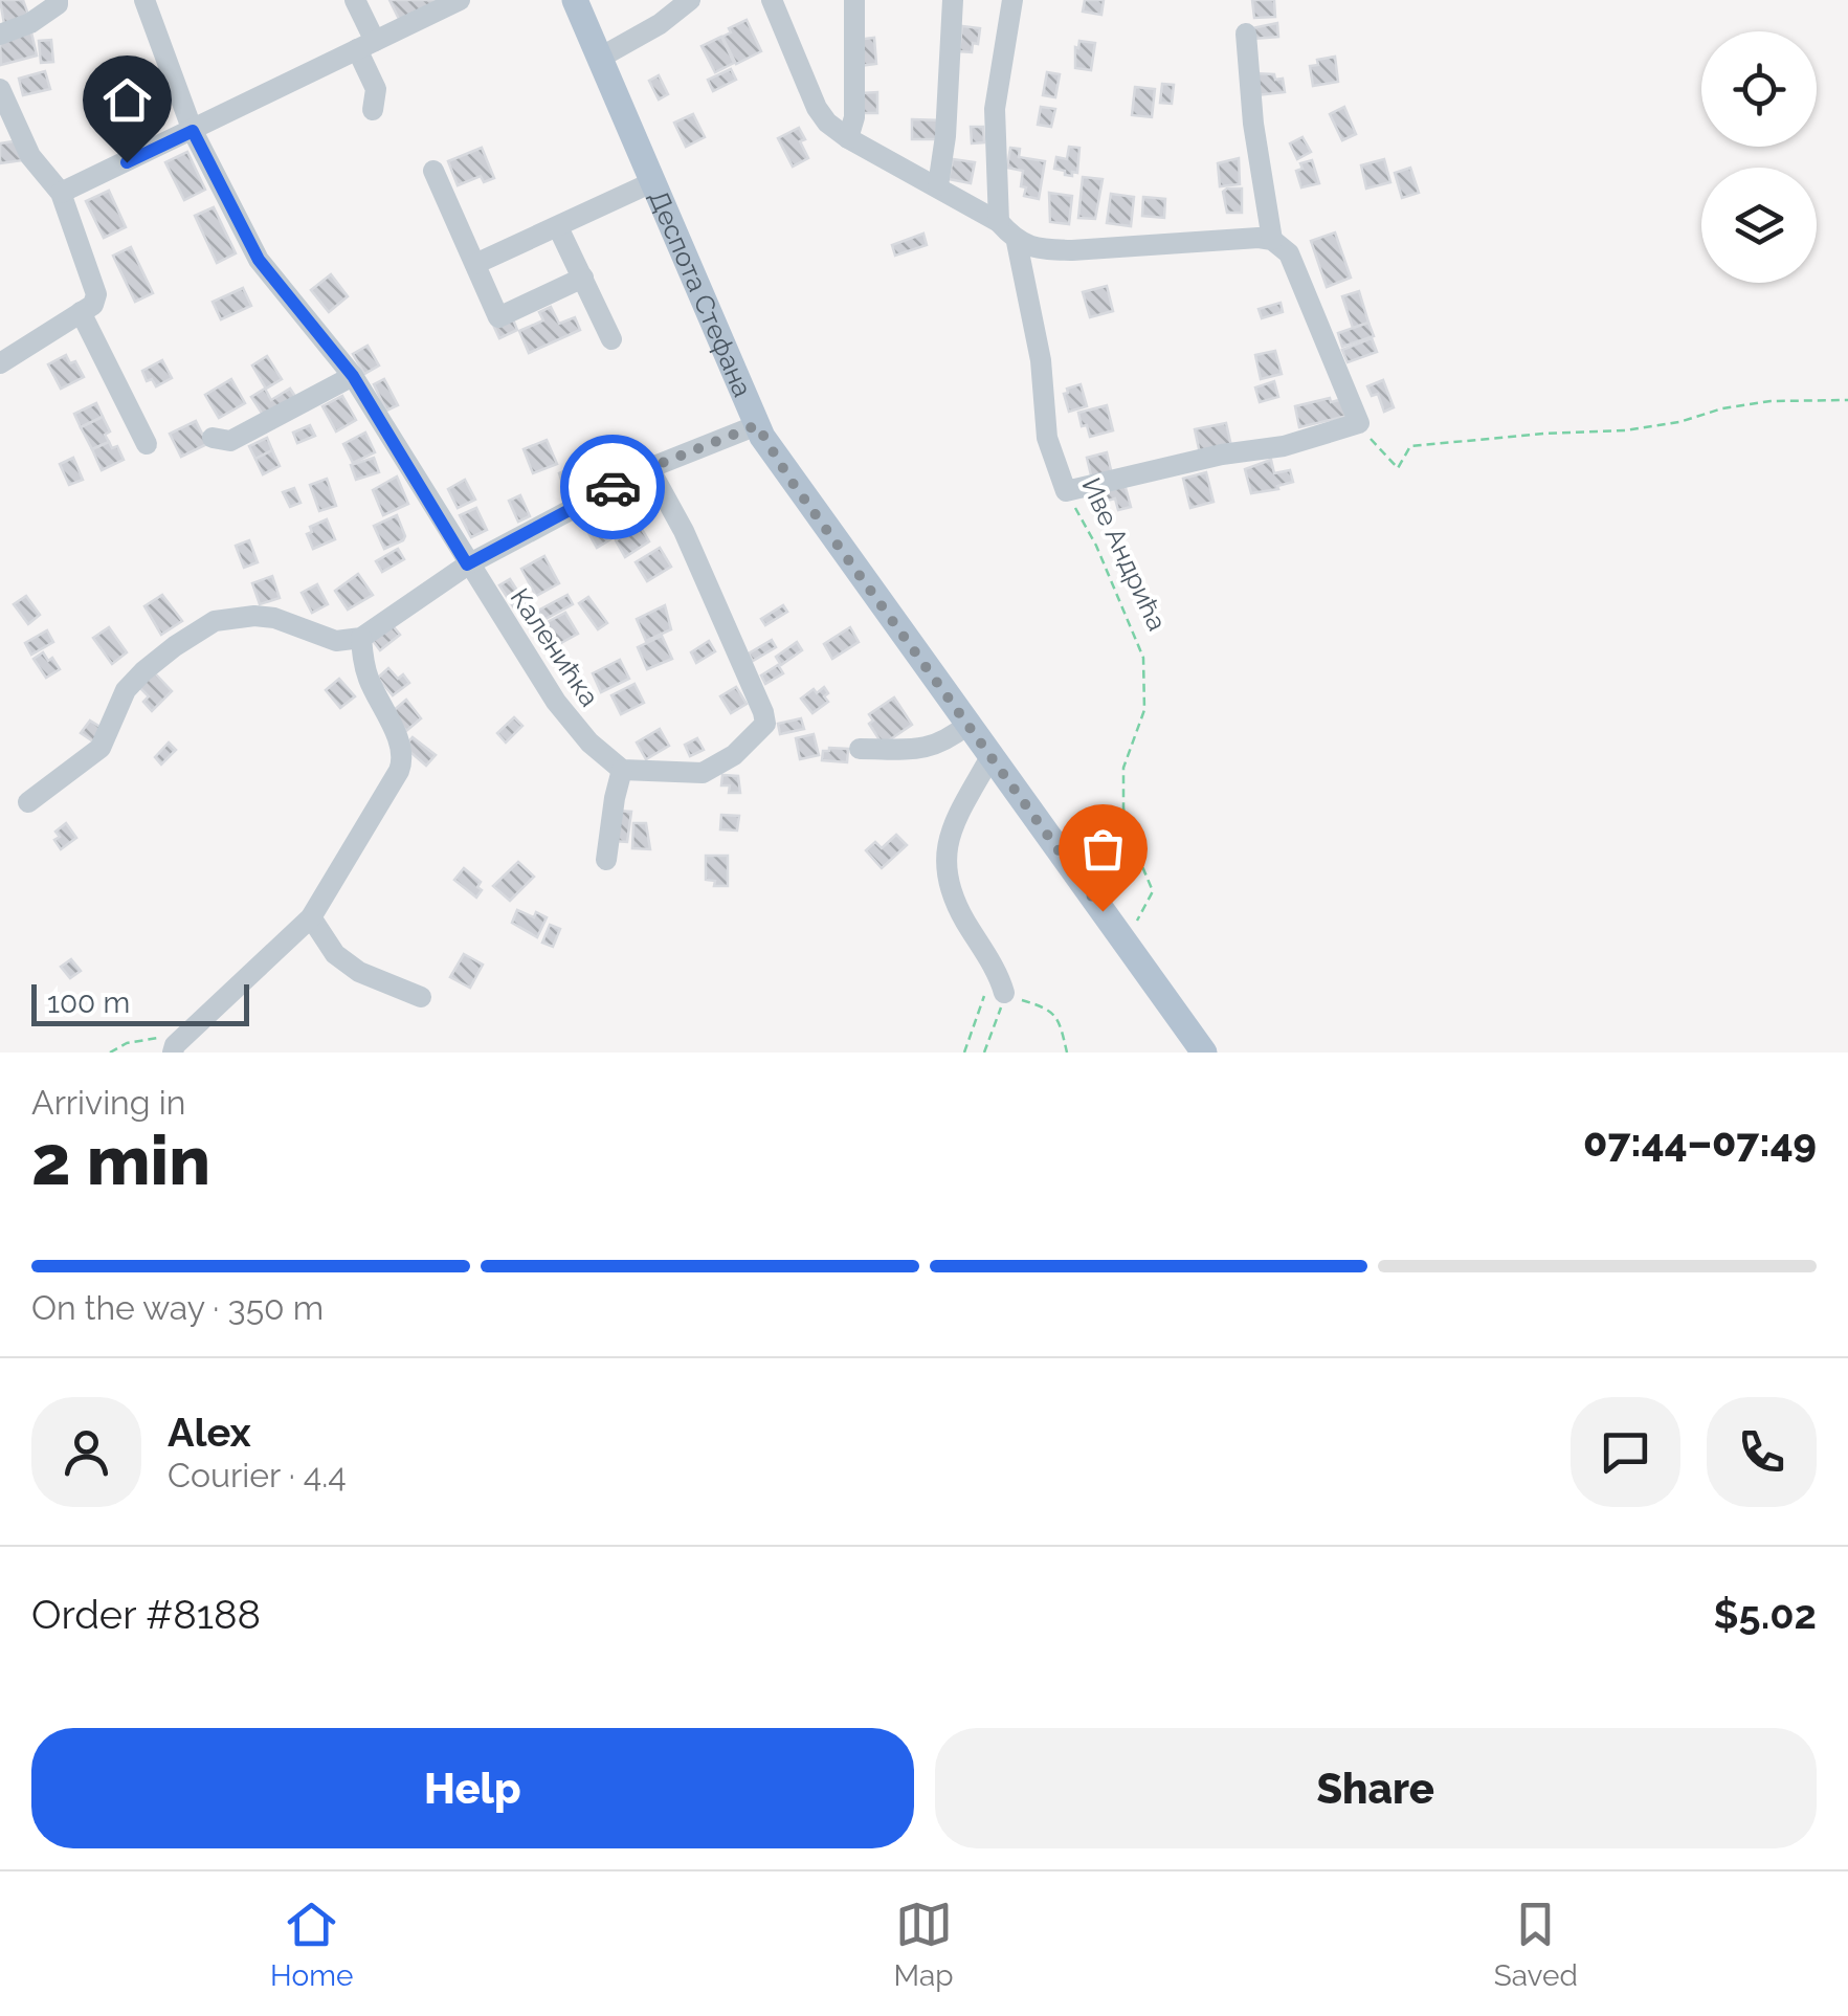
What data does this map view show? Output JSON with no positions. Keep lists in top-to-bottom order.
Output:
{
  "streets": {
    "main road": ["Деспота Стефана"],
    "street": ["Иве Андрића", "Каленићка"]
  },
  "crossings": [
    ["Деспота Стефана", "Иве Андрића"]
  ],
  "scale_bar": "100 m",
  "page": {
    "scale": "100 m",
    "heading": ["2 min", "Arriving in", "07:44–07:49"],
    "panel": [
      "Alex",
      "Courier · 4.4",
      "Order #8188",
      "$5.02"
    ],
    "bar": "On the way · 350 m",
    "buttons": ["Help", "Share"],
    "tabs": ["Home", "Map", "Saved"]
  }
}
